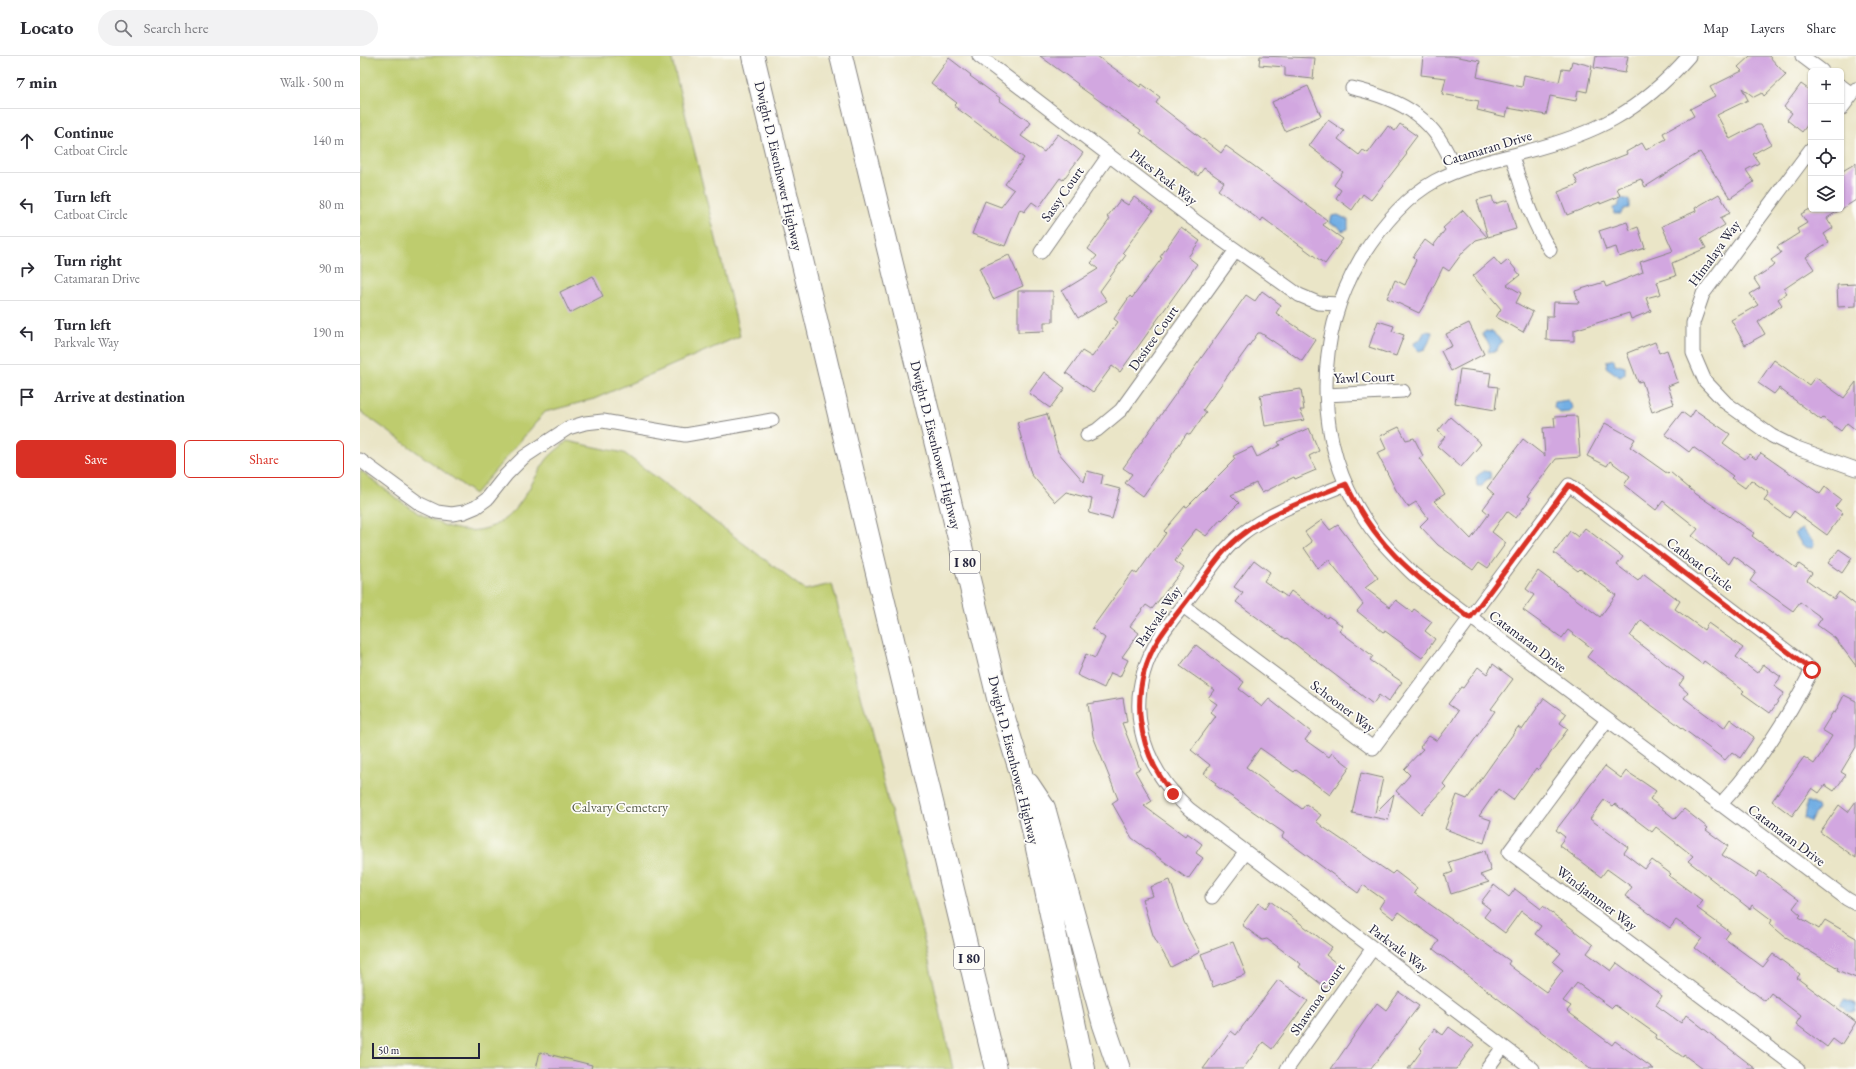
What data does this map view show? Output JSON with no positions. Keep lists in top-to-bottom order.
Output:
{
  "streets": {
    "highway": ["Dwight D. Eisenhower Highway", "I 80"],
    "street": [
      "Catamaran Drive",
      "Pikes Peak Way",
      "Sassy Court",
      "Himalaya Way",
      "Desiree Court",
      "Yawl Court",
      "Catboat Circle",
      "Parkvale Way",
      "Schooner Way",
      "Windjammer Way",
      "Shawnoa Court"
    ]
  },
  "crossings": [
    ["Catamaran Drive", "Pikes Peak Way"],
    ["Catamaran Drive", "Yawl Court"],
    ["Catamaran Drive", "Catboat Circle"],
    ["Catamaran Drive", "Parkvale Way"],
    ["Catamaran Drive", "Schooner Way"],
    ["Catamaran Drive", "Windjammer Way"],
    ["Pikes Peak Way", "Sassy Court"],
    ["Pikes Peak Way", "Desiree Court"],
    ["Catboat Circle", "Schooner Way"],
    ["Parkvale Way", "Schooner Way"],
    ["Parkvale Way", "Shawnoa Court"]
  ],
  "parks": ["Calvary Cemetery"],
  "scale_bar": "50 m",
  "page": {
    "header": "Locato",
    "search": "Search here",
    "nav": ["Map", "Layers", "Share"],
    "heading": ["7 min", "Walk · 500 m"],
    "map_buttons": ["+", "−"],
    "list": [
      ["Continue", "Catboat Circle", "140 m"],
      ["Turn left", "Catboat Circle", "80 m"],
      ["Turn right", "Catamaran Drive", "90 m"],
      ["Turn left", "Parkvale Way", "190 m"],
      "Arrive at destination"
    ],
    "buttons": ["Save", "Share"],
    "scale": "50 m"
  }
}
